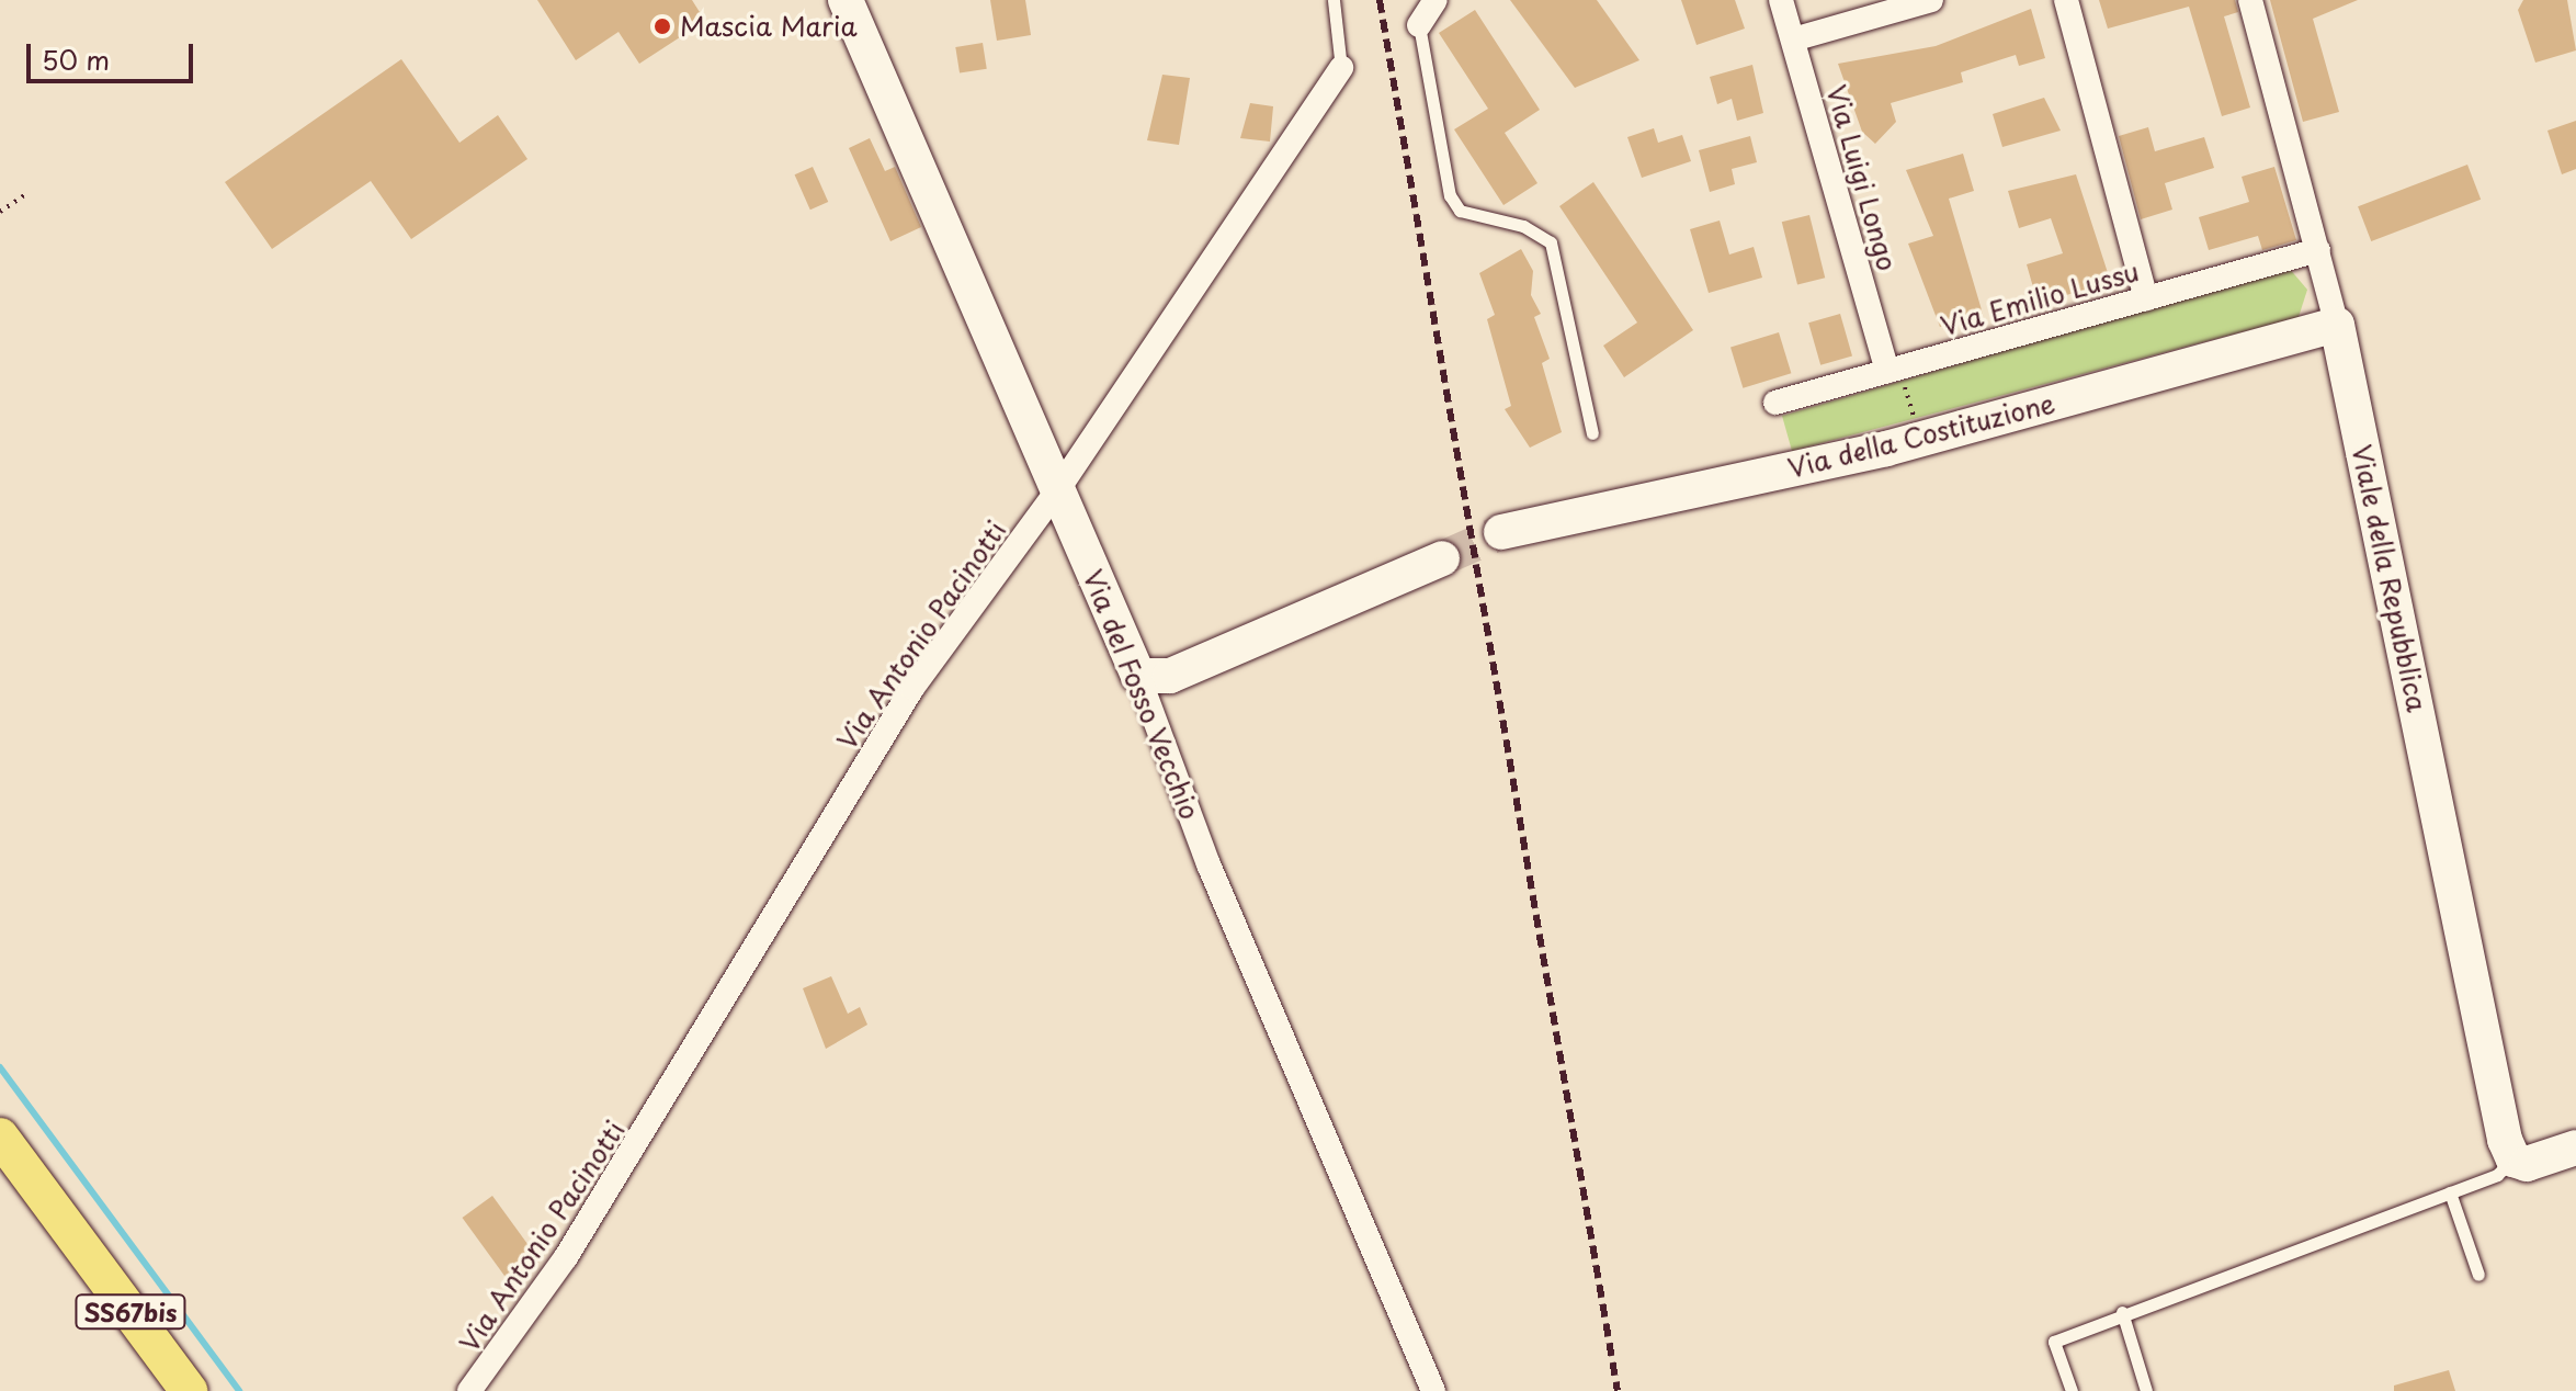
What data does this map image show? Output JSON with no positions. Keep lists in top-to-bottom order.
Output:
{
  "streets": {
    "main road": ["SS67bis"],
    "street": [
      "Via Luigi Longo",
      "Via Emilio Lussu",
      "Via della Costituzione",
      "Viale della Repubblica",
      "Via Antonio Pacinotti",
      "Via del Fosso Vecchio"
    ]
  },
  "crossings": [
    ["Via Luigi Longo", "Via Emilio Lussu"],
    ["Via Emilio Lussu", "Viale della Repubblica"],
    ["Via della Costituzione", "Viale della Repubblica"],
    ["Via Antonio Pacinotti", "Via del Fosso Vecchio"]
  ],
  "places": ["Mascia Maria"],
  "scale_bar": "50 m"
}
